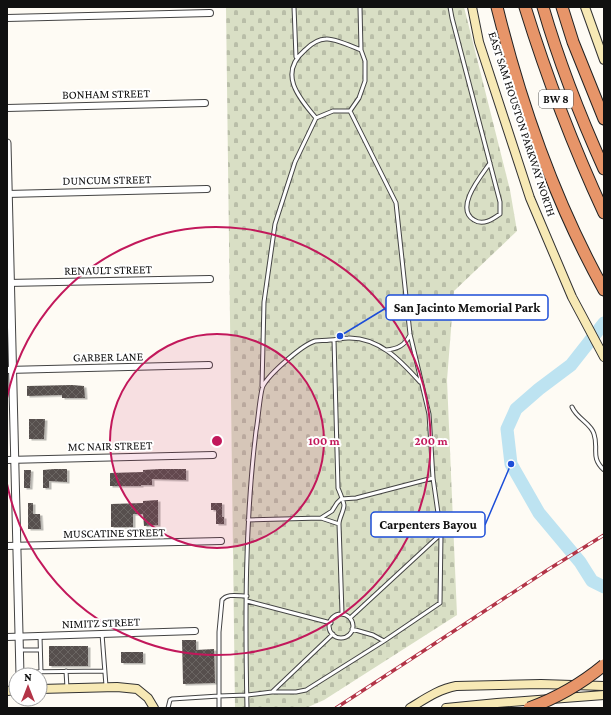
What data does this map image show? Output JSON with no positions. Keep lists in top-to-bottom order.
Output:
{
  "streets": {
    "highway": ["BW 8"],
    "main road": ["EAST SAM HOUSTON PARKWAY NORTH"],
    "street": [
      "BONHAM STREET",
      "DUNCUM STREET",
      "RENAULT STREET",
      "GARBER LANE",
      "MC NAIR STREET",
      "MUSCATINE STREET",
      "NIMITZ STREET"
    ]
  },
  "places": ["San Jacinto Memorial Park", "Carpenters Bayou"],
  "north": "top",
  "rings": ["100 m", "200 m"]
}
